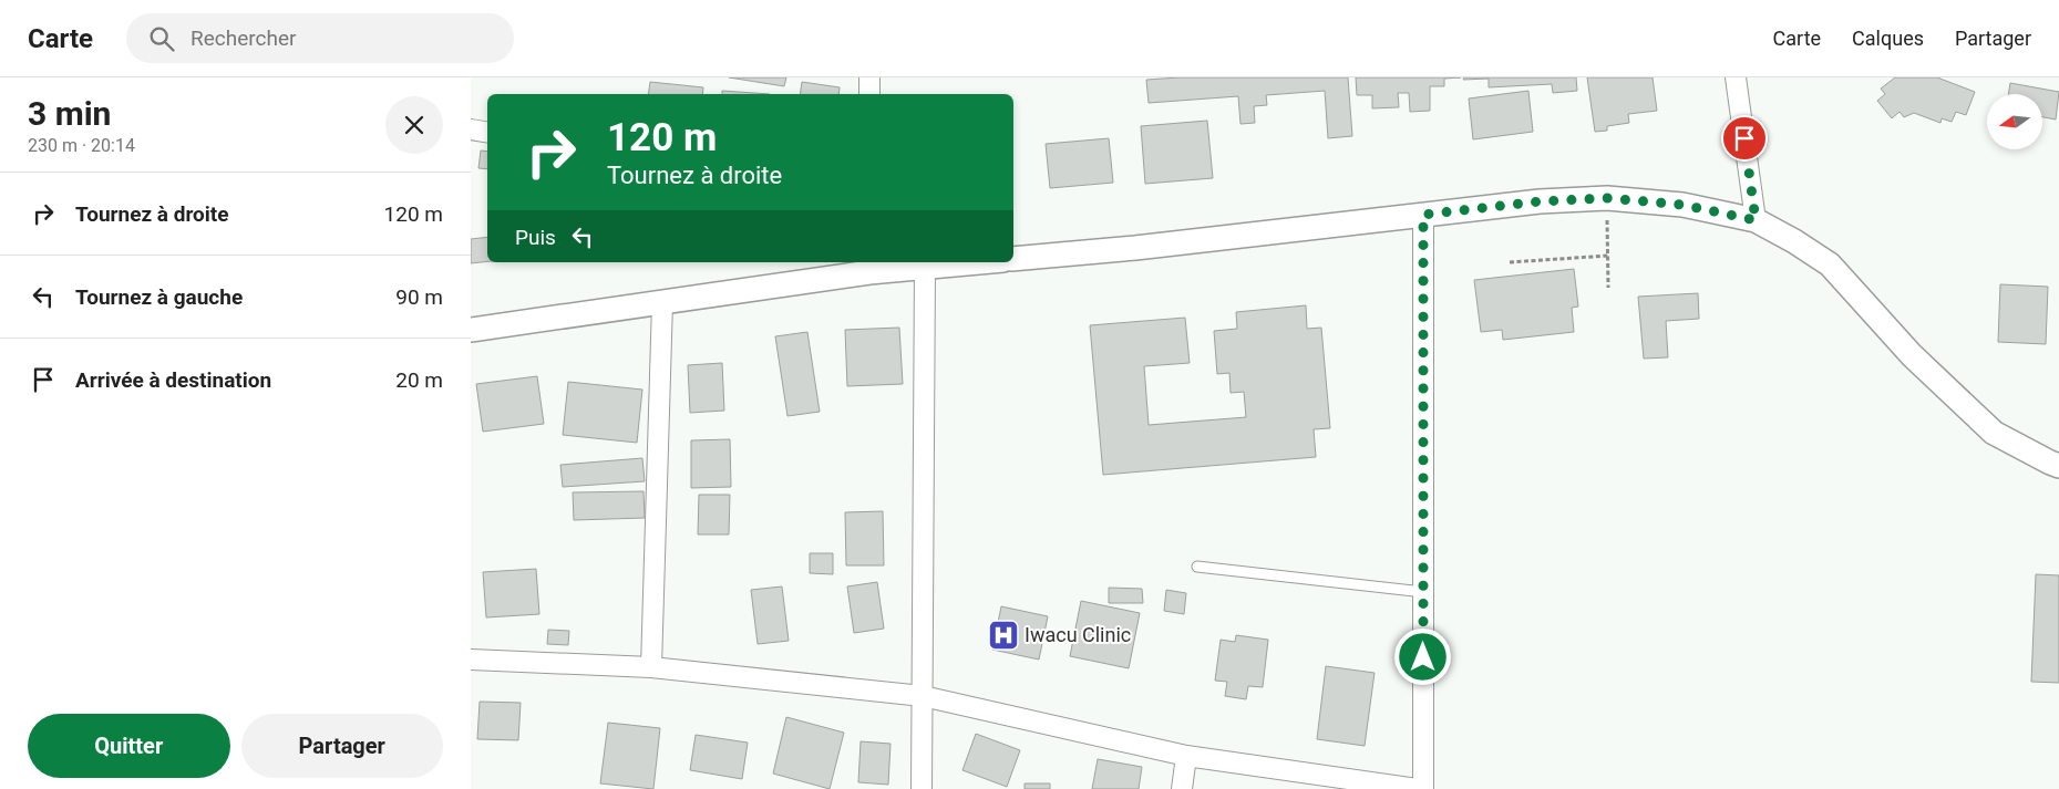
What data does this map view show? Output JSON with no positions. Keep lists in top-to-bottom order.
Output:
{
  "places": {
    "hospital": ["Iwacu Clinic"]
  },
  "north": "left",
  "page": {
    "header": "Carte",
    "search": "Rechercher",
    "nav": ["Carte", "Calques", "Partager"],
    "heading": ["3 min", "230 m · 20:14"],
    "turn": ["120 m", "Tournez à droite"],
    "list": [
      {
        "name": "Tournez à droite",
        "value": "120 m"
      },
      {
        "name": "Tournez à gauche",
        "value": "90 m"
      },
      {
        "name": "Arrivée à destination",
        "value": "20 m"
      }
    ],
    "then": "Puis",
    "buttons": ["Quitter", "Partager"]
  }
}
